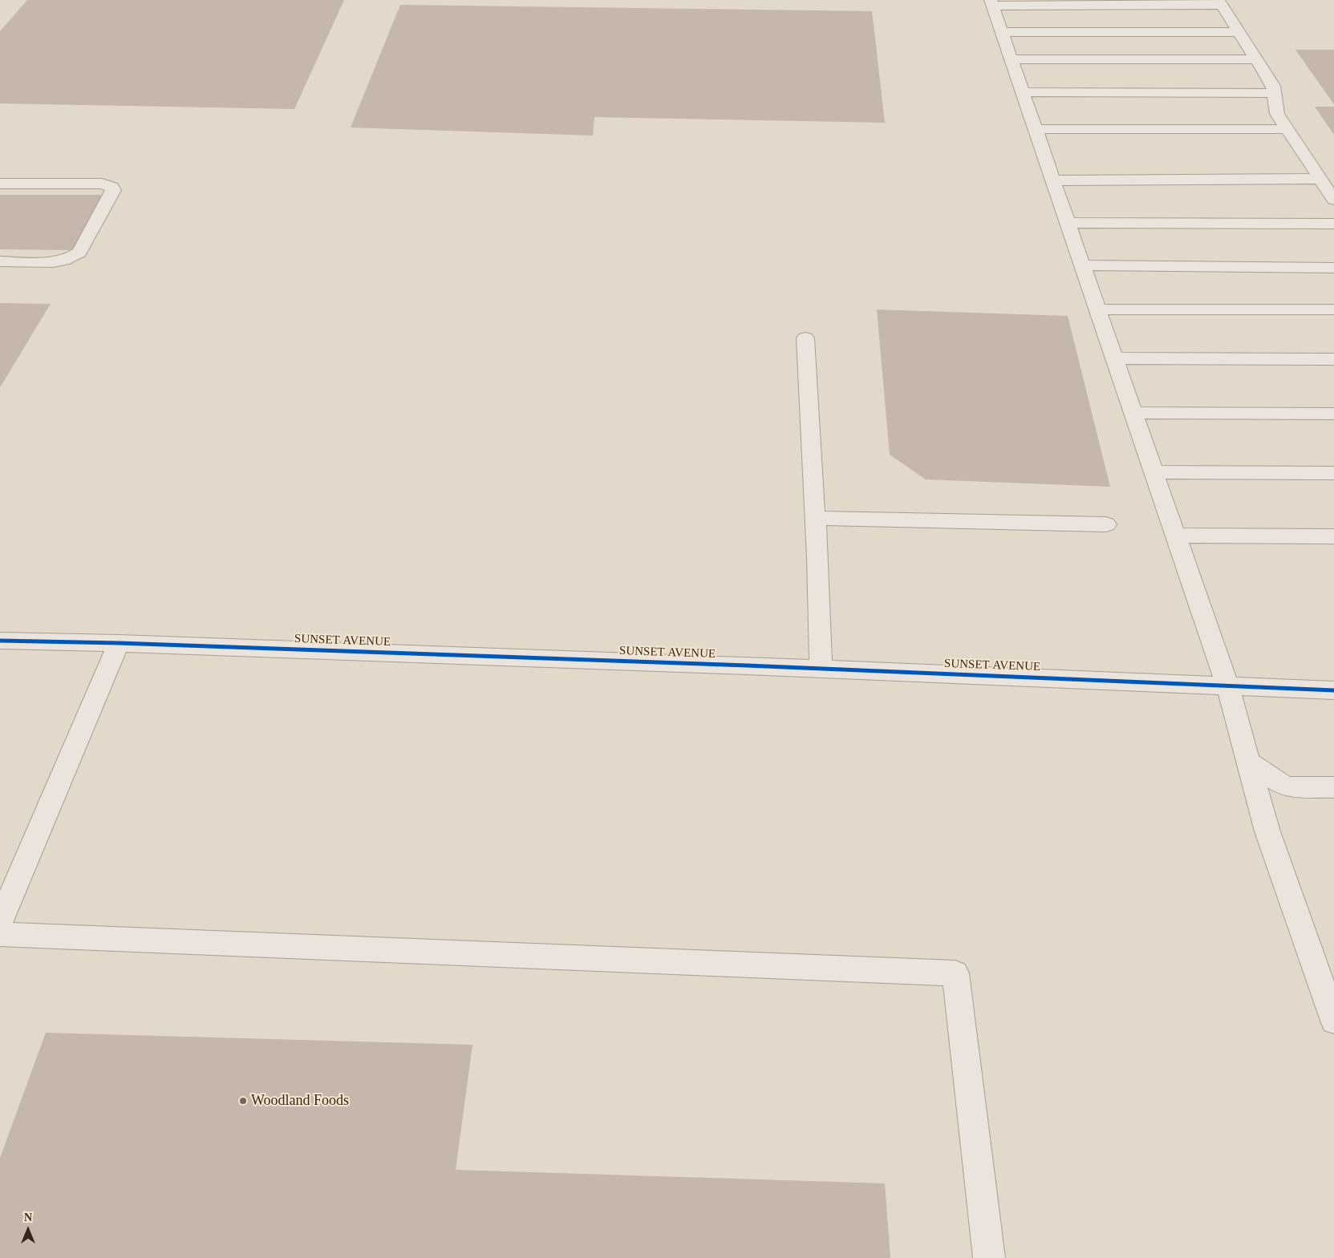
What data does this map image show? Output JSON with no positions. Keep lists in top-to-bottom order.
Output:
{
  "streets": {
    "street": ["SUNSET AVENUE"]
  },
  "places": ["Woodland Foods"],
  "north": "top"
}
